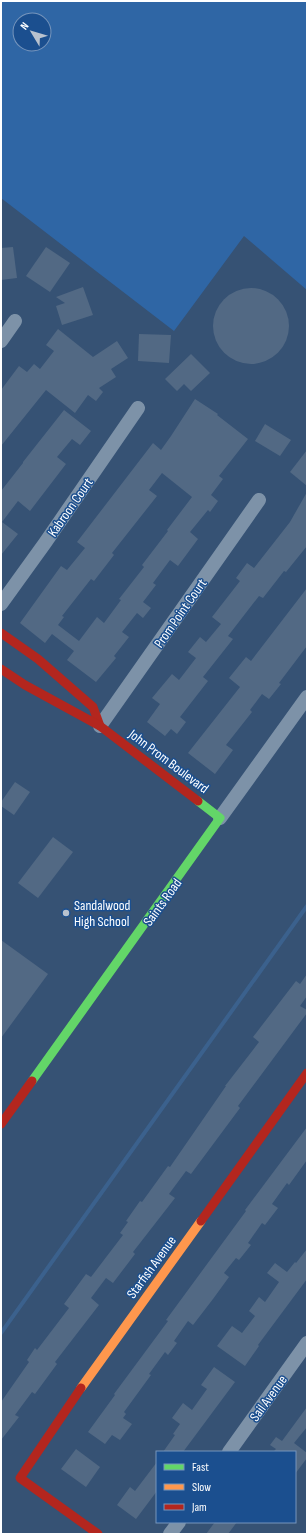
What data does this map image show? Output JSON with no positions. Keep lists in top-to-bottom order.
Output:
{
  "streets": {
    "street": [
      "Kabroon Court",
      "Prom Point Court",
      "John Prom Boulevard",
      "Saints Road",
      "Starfish Avenue",
      "Sail Avenue"
    ]
  },
  "crossings": [
    ["Prom Point Court", "John Prom Boulevard"],
    ["John Prom Boulevard", "Saints Road"]
  ],
  "places": ["Sandalwood High School"],
  "legend": ["Fast", "Slow", "Jam"],
  "north": "top left"
}
